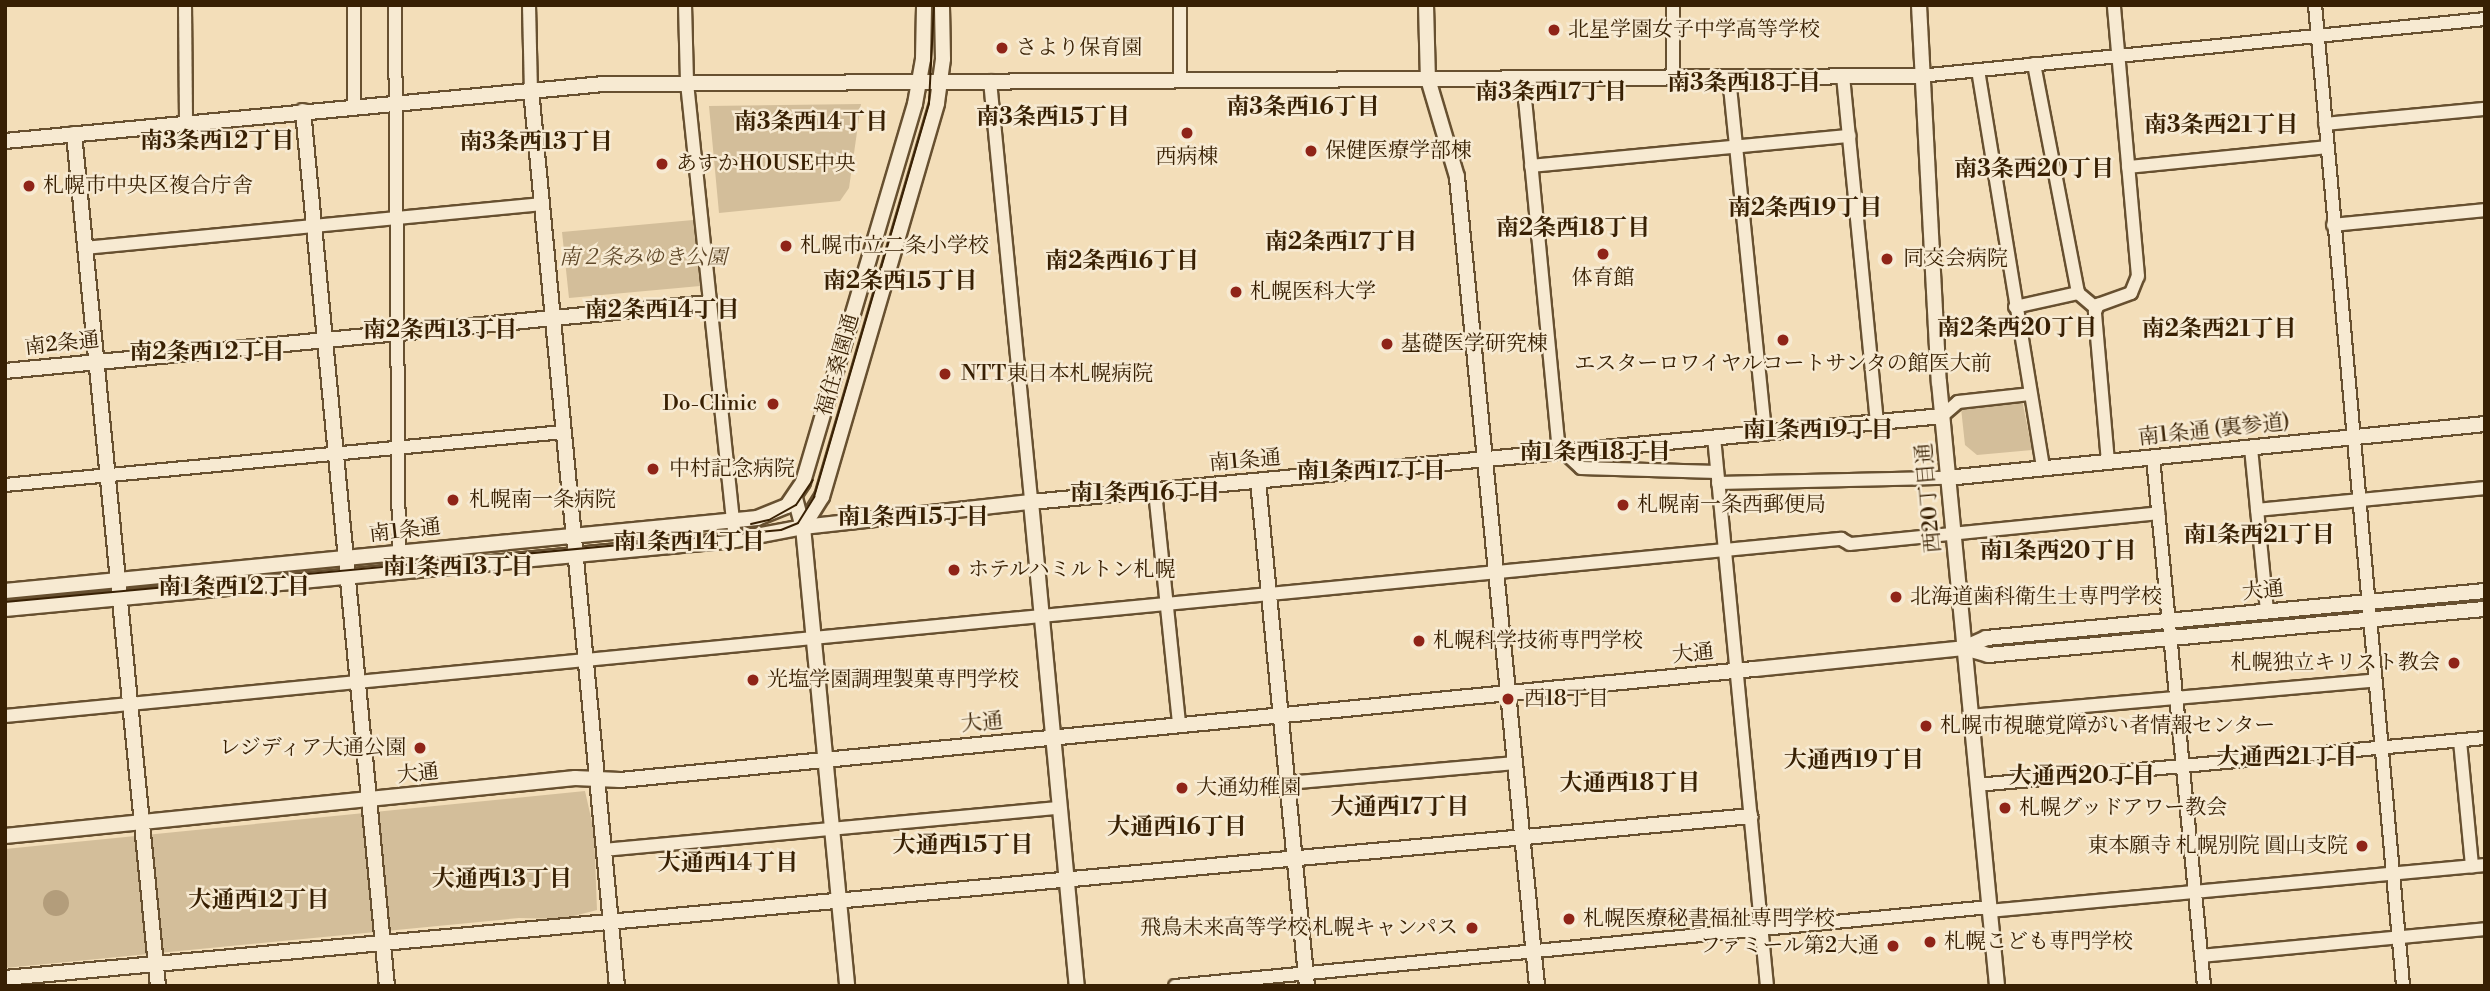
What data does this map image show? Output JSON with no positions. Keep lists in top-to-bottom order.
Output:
{
  "streets": {
    "street": [
      "南2条通",
      "福住桑園通",
      "南1条通 (裏参道)",
      "南1条通",
      "西20丁目通",
      "大通"
    ]
  },
  "crossings": [
    ["福住桑園通", "南1条通"],
    ["南1条通 (裏参道)", "西20丁目通"],
    ["南1条通", "西20丁目通"],
    ["西20丁目通", "大通"]
  ],
  "districts": [
    "南3条西18丁目",
    "南3条西17丁目",
    "南3条西16丁目",
    "南3条西15丁目",
    "南3条西14丁目",
    "南3条西21丁目",
    "南3条西12丁目",
    "南3条西13丁目",
    "南3条西20丁目",
    "南2条西19丁目",
    "南2条西18丁目",
    "南2条西17丁目",
    "南2条西16丁目",
    "南2条西15丁目",
    "南2条西14丁目",
    "南2条西20丁目",
    "南2条西21丁目",
    "南2条西13丁目",
    "南2条西12丁目",
    "南1条西19丁目",
    "南1条西18丁目",
    "南1条西17丁目",
    "南1条西16丁目",
    "南1条西15丁目",
    "南1条西21丁目",
    "南1条西14丁目",
    "南1条西20丁目",
    "南1条西13丁目",
    "南1条西12丁目",
    "大通西21丁目",
    "大通西19丁目",
    "大通西20丁目",
    "大通西18丁目",
    "大通西17丁目",
    "大通西16丁目",
    "大通西15丁目",
    "大通西14丁目",
    "大通西13丁目",
    "大通西12丁目"
  ],
  "parks": ["南２条みゆき公園"],
  "places": [
    "北星学園女子中学高等学校",
    "さより保育園",
    "西病棟",
    "保健医療学部棟",
    "あすかHOUSE中央",
    "札幌市中央区複合庁舎",
    "札幌市立二条小学校",
    "体育館",
    "同交会病院",
    "札幌医科大学",
    "エスターロワイヤルコートサンタの館医大前",
    "基礎医学研究棟",
    "NTT東日本札幌病院",
    "Do-Clinic",
    "中村記念病院",
    "札幌南一条病院",
    "札幌南一条西郵便局",
    "ホテルハミルトン札幌",
    "北海道歯科衛生士専門学校",
    "札幌科学技術専門学校",
    "札幌独立キリスト教会",
    "光塩学園調理製菓専門学校",
    "西18丁目",
    "札幌市視聴覚障がい者情報センター",
    "レジディア大通公園",
    "大通幼稚園",
    "札幌グッドアワー教会",
    "東本願寺 札幌別院 圓山支院",
    "札幌医療秘書福祉専門学校",
    "飛鳥未来高等学校 札幌キャンパス",
    "札幌こども専門学校",
    "ファミール第2大通"
  ]
}
